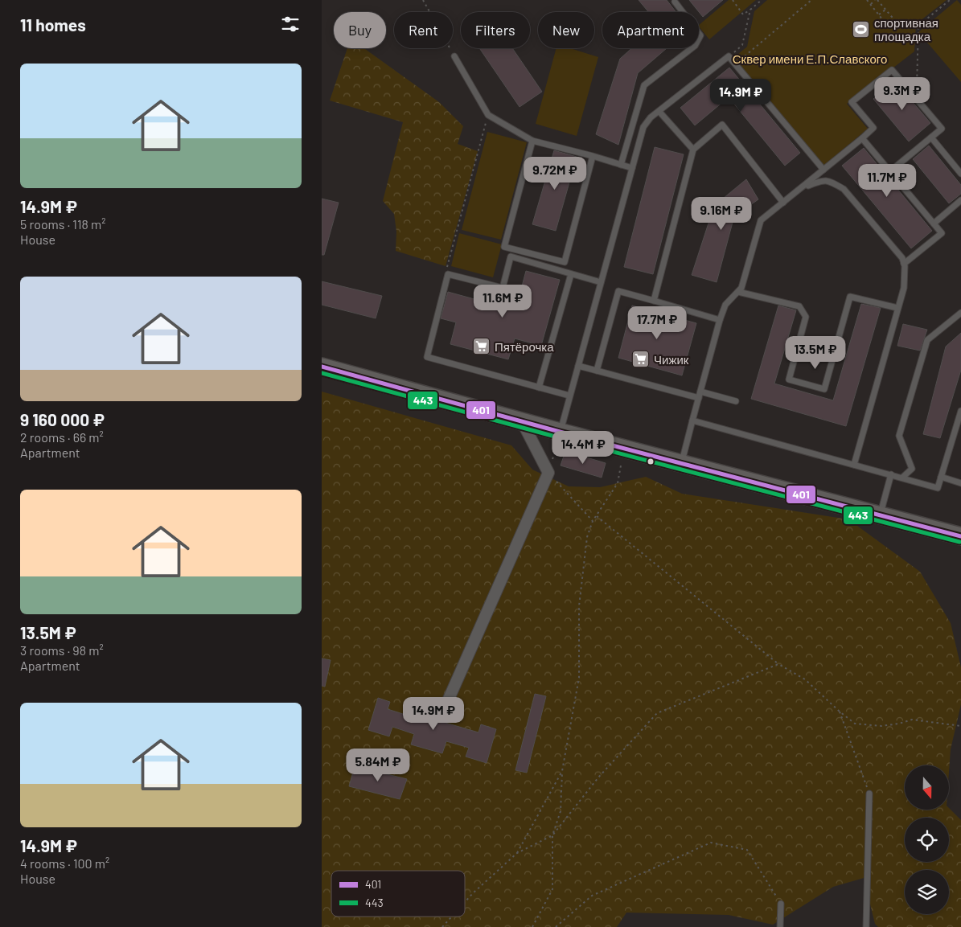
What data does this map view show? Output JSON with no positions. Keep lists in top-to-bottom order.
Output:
{
  "parks": ["Сквер имени Е.П.Славского"],
  "places": {
    "sports": ["спортивная площадка"],
    "supermarket": ["Пятёрочка", "Чижик"]
  },
  "lines": ["transit line 401", "transit line 443"],
  "legend": ["401", "443"],
  "north": "bottom",
  "page": {
    "heading": "11 homes",
    "chip": [
      "Buy",
      "Rent",
      "Filters",
      "New",
      "Apartment"
    ],
    "list": [
      {
        "name": "14.9M ₽",
        "note": "5 rooms · 118 m² · House"
      },
      {
        "name": "9 160 000 ₽",
        "note": "2 rooms · 66 m² · Apartment"
      },
      {
        "name": "13.5M ₽",
        "note": "3 rooms · 98 m² · Apartment"
      },
      {
        "name": "14.9M ₽",
        "note": "4 rooms · 100 m² · House"
      }
    ],
    "price": [
      "9.3M ₽",
      "14.9M ₽",
      "9.72M ₽",
      "11.7M ₽",
      "9.16M ₽",
      "11.6M ₽",
      "17.7M ₽",
      "13.5M ₽",
      "14.4M ₽",
      "14.9M ₽",
      "5.84M ₽"
    ]
  }
}
